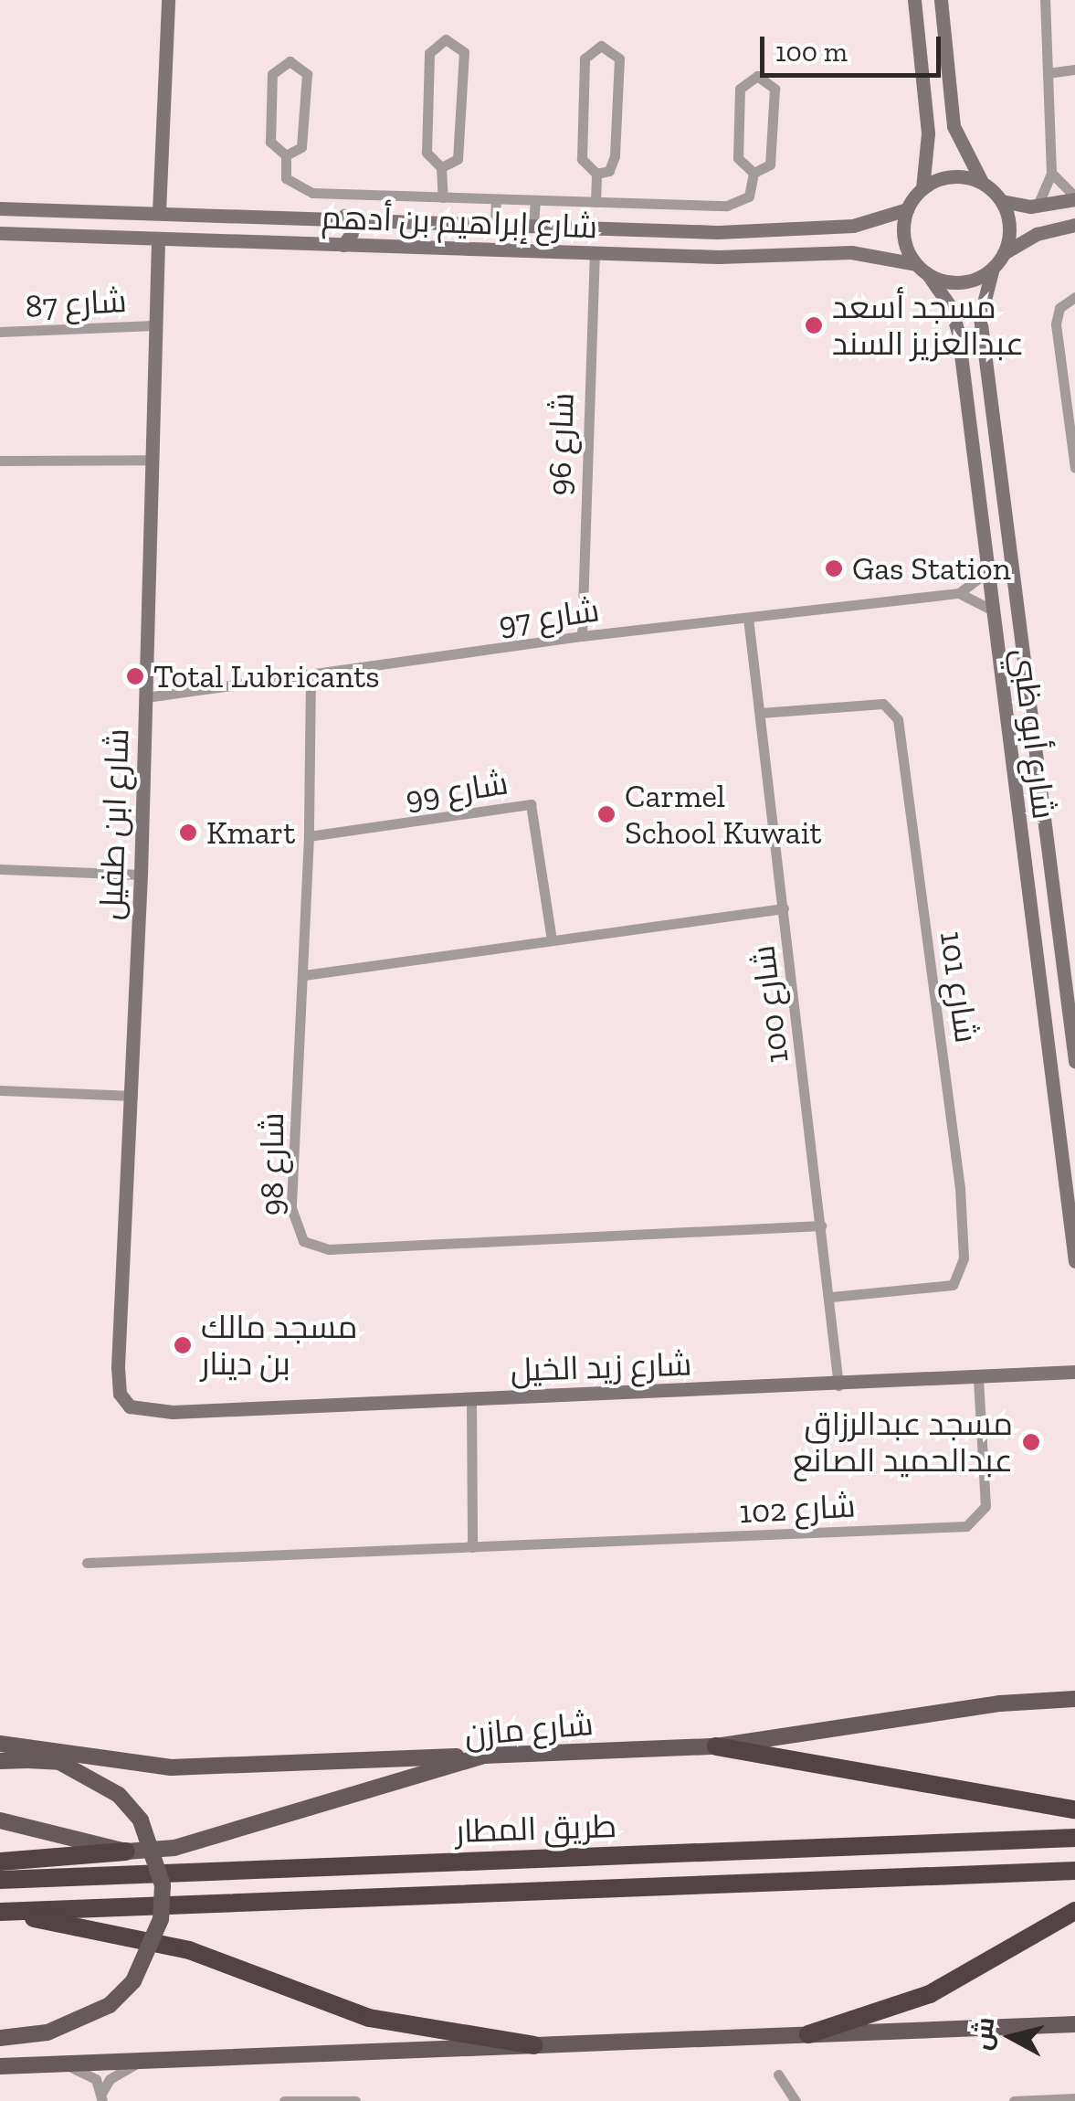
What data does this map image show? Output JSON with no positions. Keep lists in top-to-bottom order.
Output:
{
  "streets": {
    "highway": ["طريق المطار"],
    "main road": ["شارع مازن"],
    "street": [
      "شارع إبراهيم بن أدهم",
      "شارع 87",
      "شارع 96",
      "شارع 97",
      "شارع أبو ظبي",
      "شارع 99",
      "شارع ابن طفيل",
      "شارع 101",
      "شارع 100",
      "شارع 98",
      "شارع زيد الخيل",
      "شارع 102"
    ]
  },
  "crossings": [
    ["شارع إبراهيم بن أدهم", "شارع 96"],
    ["شارع إبراهيم بن أدهم", "شارع أبو ظبي"],
    ["شارع إبراهيم بن أدهم", "شارع ابن طفيل"],
    ["شارع 87", "شارع ابن طفيل"],
    ["شارع 96", "شارع 97"],
    ["شارع 97", "شارع ابن طفيل"],
    ["شارع 97", "شارع 100"],
    ["شارع 97", "شارع 98"],
    ["شارع 99", "شارع 98"],
    ["شارع ابن طفيل", "شارع زيد الخيل"],
    ["شارع 101", "شارع 100"],
    ["شارع 100", "شارع 98"],
    ["شارع 100", "شارع زيد الخيل"],
    ["شارع زيد الخيل", "شارع 102"]
  ],
  "places": [
    "مسجد أسعد عبدالعزيز السند",
    "Gas Station",
    "Total Lubricants",
    "Carmel School Kuwait",
    "Kmart",
    "مسجد مالك بن دينار",
    "مسجد عبدالرزاق عبدالحميد الصانع"
  ],
  "scale_bar": "100 m",
  "north": "left"
}
